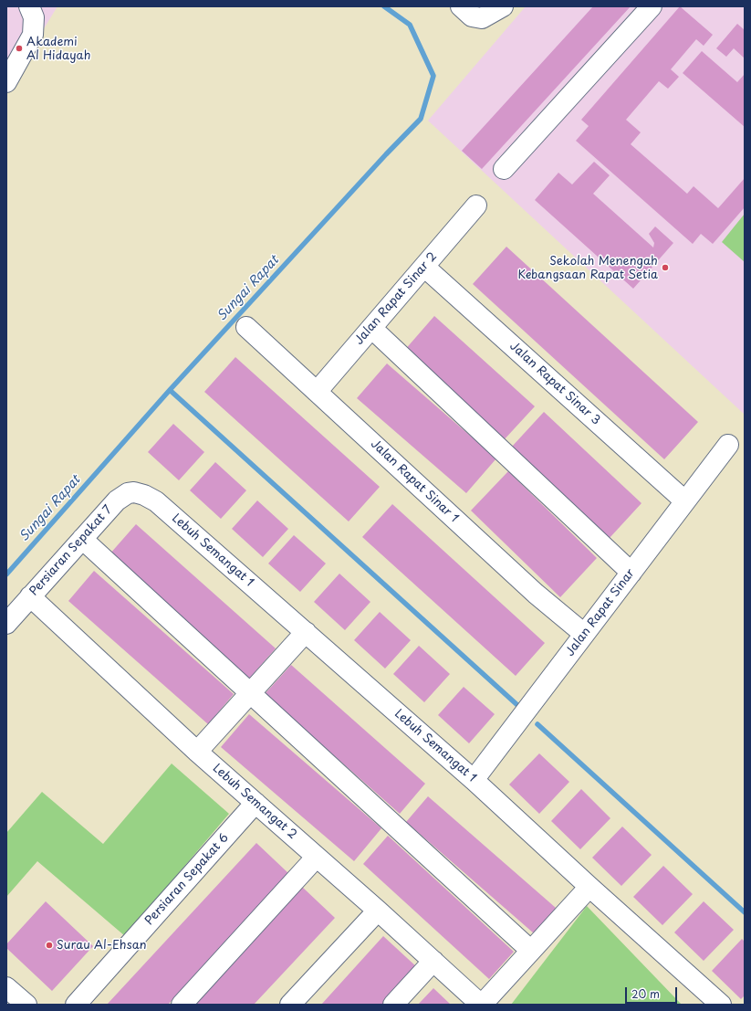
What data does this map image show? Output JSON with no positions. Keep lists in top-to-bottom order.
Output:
{
  "streets": {
    "street": [
      "Jalan Rapat Sinar 2",
      "Jalan Rapat Sinar 3",
      "Jalan Rapat Sinar 1",
      "Persiaran Sepakat 7",
      "Lebuh Semangat 1",
      "Jalan Rapat Sinar",
      "Lebuh Semangat 2",
      "Persiaran Sepakat 6"
    ]
  },
  "crossings": [
    ["Jalan Rapat Sinar 2", "Jalan Rapat Sinar 3"],
    ["Jalan Rapat Sinar 2", "Jalan Rapat Sinar 1"],
    ["Jalan Rapat Sinar 3", "Jalan Rapat Sinar"],
    ["Jalan Rapat Sinar 1", "Jalan Rapat Sinar"],
    ["Persiaran Sepakat 7", "Lebuh Semangat 1"],
    ["Persiaran Sepakat 7", "Lebuh Semangat 2"],
    ["Lebuh Semangat 1", "Jalan Rapat Sinar"],
    ["Lebuh Semangat 2", "Persiaran Sepakat 6"]
  ],
  "water": ["Sungai Rapat"],
  "places": ["Akademi Al Hidayah", "Sekolah Menengah Kebangsaan Rapat Setia", "Surau Al-Ehsan"],
  "scale_bar": "20 m"
}
